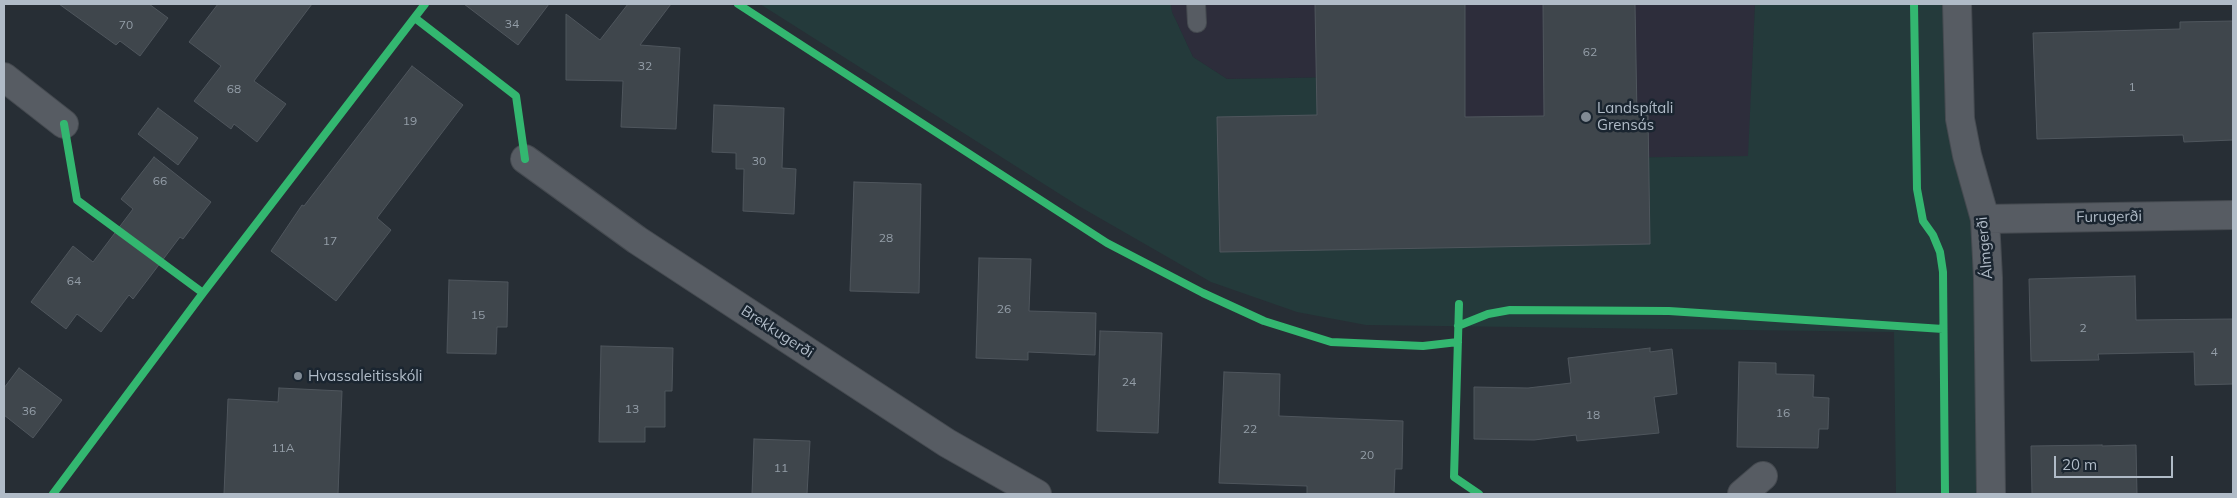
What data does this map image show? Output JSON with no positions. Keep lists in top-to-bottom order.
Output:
{
  "streets": {
    "street": ["Furugerði", "Álmgerði", "Brekkugerði"]
  },
  "crossings": [
    ["Furugerði", "Álmgerði"]
  ],
  "places": ["Landspítali Grensás", "Hvassaleitisskóli"],
  "house_numbers": [
    "34",
    "70",
    "62",
    "32",
    "1",
    "68",
    "19",
    "30",
    "66",
    "28",
    "17",
    "64",
    "26",
    "15",
    "2",
    "4",
    "24",
    "13",
    "36",
    "16",
    "18",
    "22",
    "11A",
    "20",
    "11"
  ],
  "scale_bar": "20 m"
}
